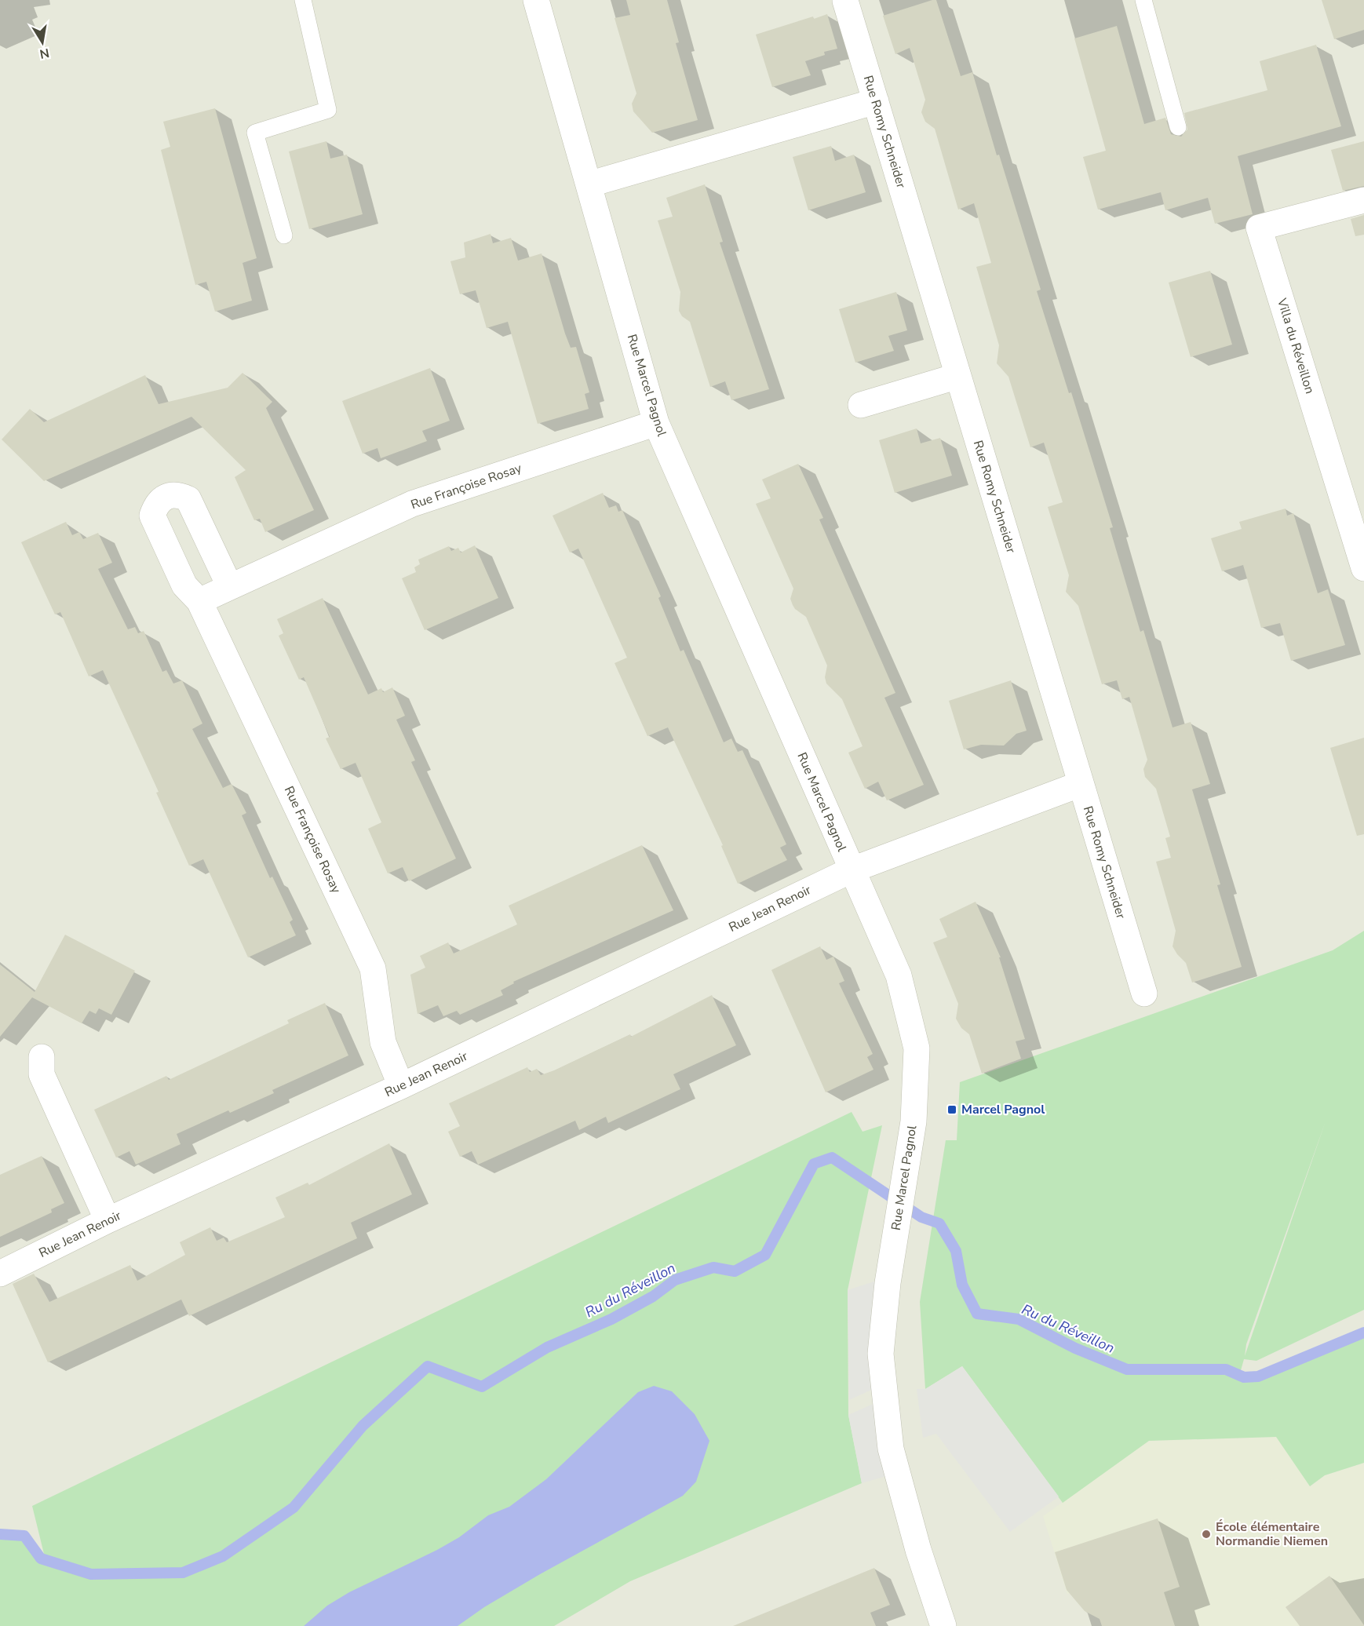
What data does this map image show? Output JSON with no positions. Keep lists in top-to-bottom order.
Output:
{
  "streets": {
    "street": [
      "Rue Romy Schneider",
      "Villa du Réveillon",
      "Rue Marcel Pagnol",
      "Rue Françoise Rosay",
      "Rue Jean Renoir"
    ]
  },
  "crossings": [
    ["Rue Romy Schneider", "Rue Jean Renoir"],
    ["Rue Marcel Pagnol", "Rue Françoise Rosay"],
    ["Rue Marcel Pagnol", "Rue Jean Renoir"],
    ["Rue Françoise Rosay", "Rue Jean Renoir"]
  ],
  "water": ["Ru du Réveillon"],
  "places": {
    "transit": ["Marcel Pagnol"],
    "other": ["École élémentaire Normandie Niemen"]
  },
  "north": "bottom"
}
